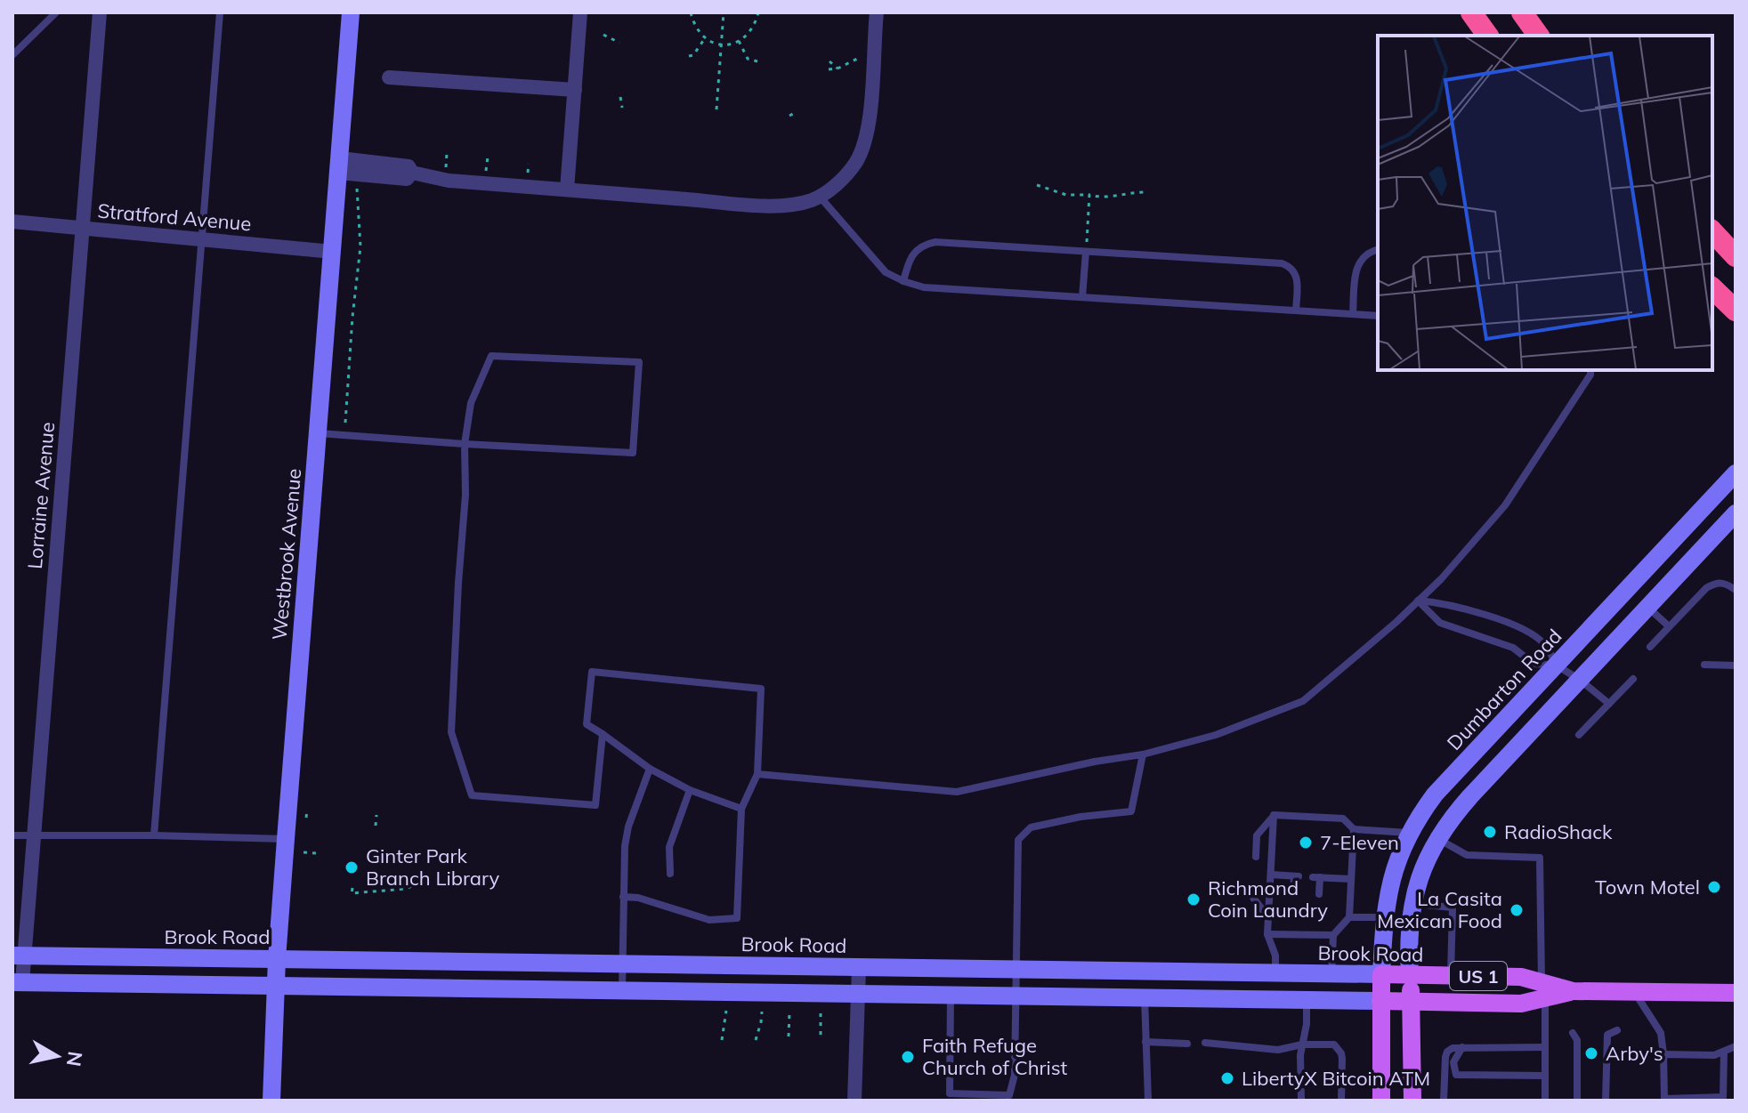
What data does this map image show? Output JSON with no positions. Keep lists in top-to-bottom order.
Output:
{
  "streets": {
    "main road": [
      "Westbrook Avenue",
      "Dumbarton Road",
      "Brook Road",
      "US 1"
    ],
    "street": ["Stratford Avenue", "Lorraine Avenue"]
  },
  "crossings": [
    ["Stratford Avenue", "Lorraine Avenue"],
    ["Stratford Avenue", "Westbrook Avenue"],
    ["Lorraine Avenue", "Brook Road"],
    ["Westbrook Avenue", "Brook Road"],
    ["Dumbarton Road", "Brook Road"]
  ],
  "places": [
    "RadioShack",
    "7-Eleven",
    "Ginter Park Branch Library",
    "Town Motel",
    "Richmond Coin Laundry",
    "La Casita Mexican Food",
    "Arby's",
    "Faith Refuge Church of Christ",
    "LibertyX Bitcoin ATM"
  ],
  "north": "right"
}
